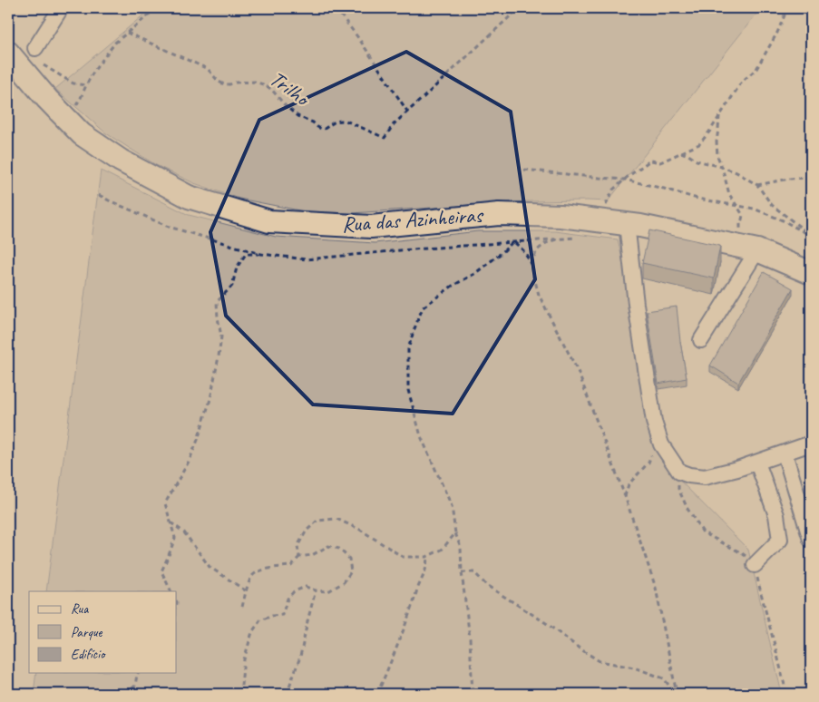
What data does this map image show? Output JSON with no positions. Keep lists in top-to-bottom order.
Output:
{
  "streets": {
    "street": ["Rua das Azinheiras"],
    "path": ["Trilho"]
  },
  "legend": ["Rua", "Parque", "Edifício"]
}
